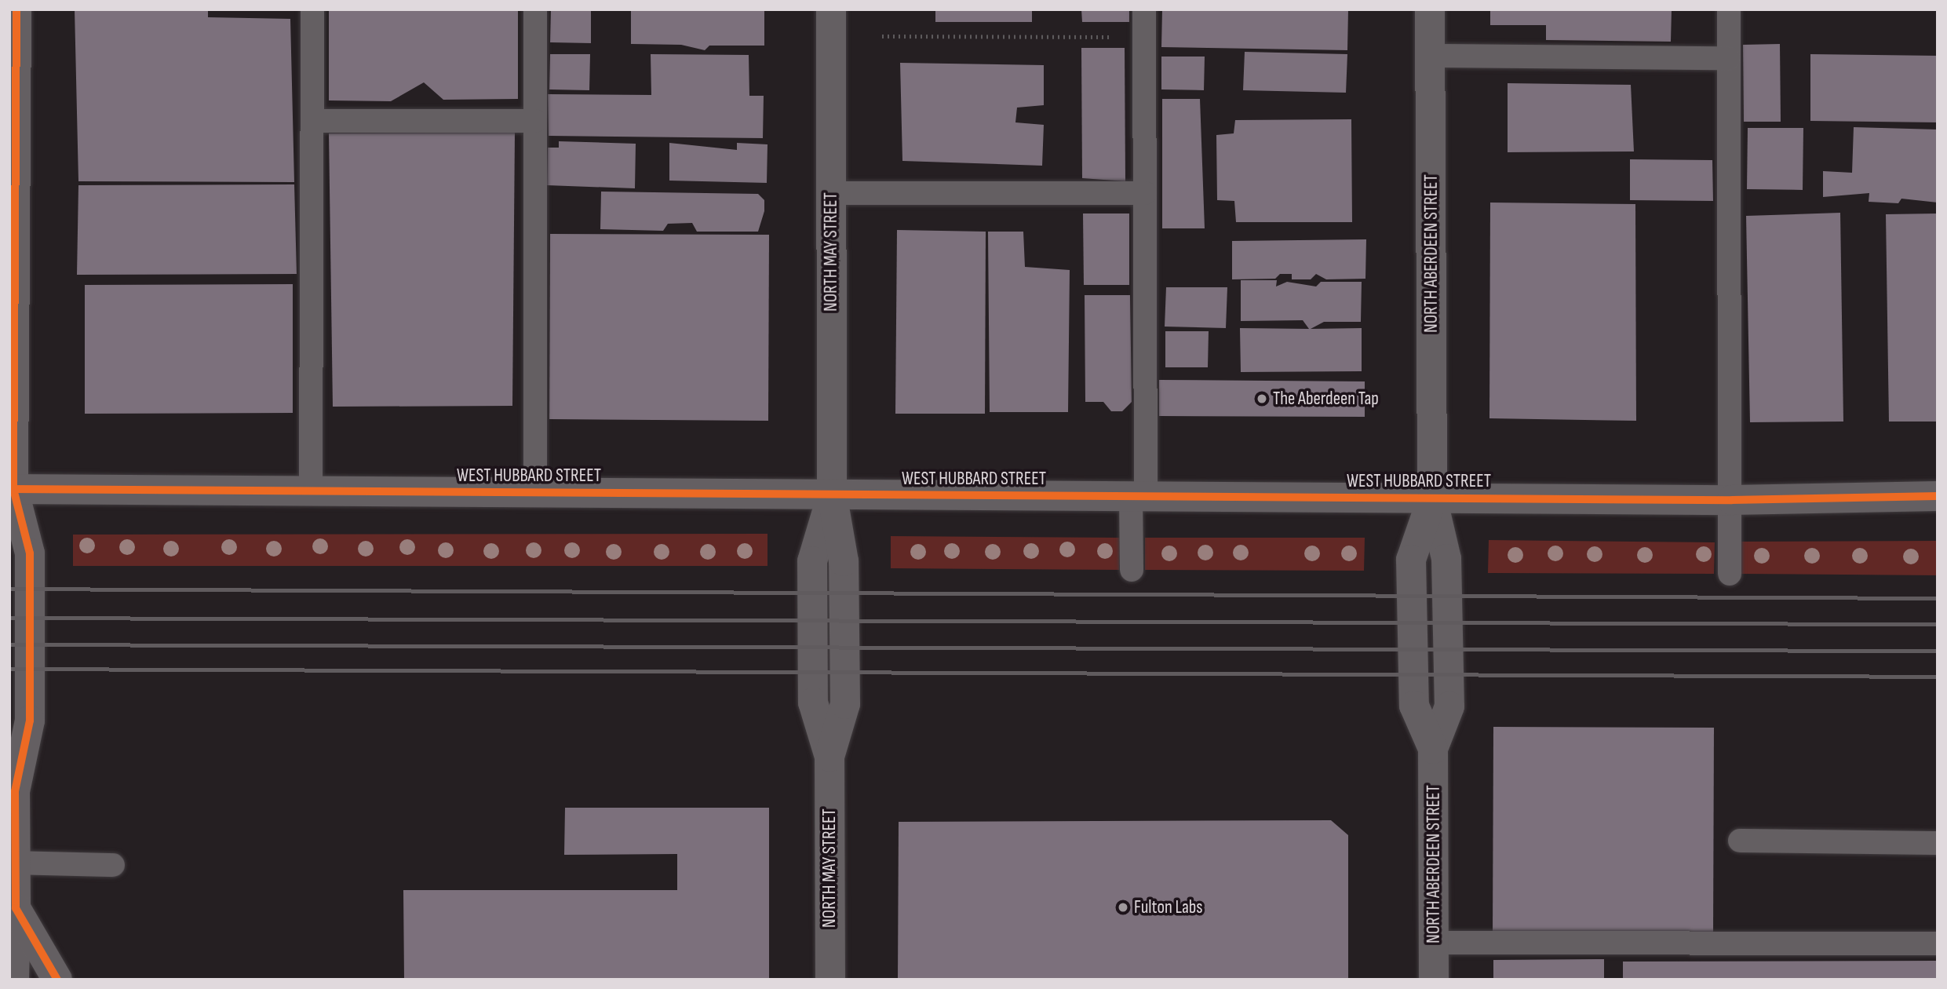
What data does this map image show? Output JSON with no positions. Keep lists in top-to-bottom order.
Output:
{
  "streets": {
    "street": ["NORTH MAY STREET", "NORTH ABERDEEN STREET", "WEST HUBBARD STREET"]
  },
  "crossings": [
    ["NORTH MAY STREET", "WEST HUBBARD STREET"],
    ["NORTH ABERDEEN STREET", "WEST HUBBARD STREET"]
  ],
  "places": ["The Aberdeen Tap", "Fulton Labs"]
}
